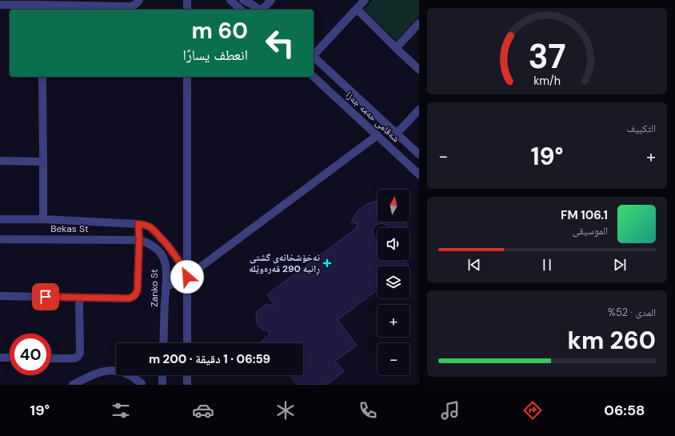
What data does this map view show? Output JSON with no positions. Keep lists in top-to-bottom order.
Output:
{
  "streets": {
    "street": ["شەقامی حەمە جەزا", "Bekas St", "Zanko St"]
  },
  "crossings": [
    ["Bekas St", "Zanko St"]
  ],
  "places": {
    "health": ["نەخۆشخانەی گشتی ڕانیە 290 قەرەوێلە"]
  },
  "north": "top",
  "page": {
    "turn": ["60 m", "انعطف يسارًا"],
    "tile": [
      "التكييف",
      ["المدى · 52%", "260 km"]
    ],
    "heat": ["−", "19°", "+"],
    "map_buttons": ["+", "−"],
    "song": ["106.1 FM", "الموسيقى"],
    "limit": "40",
    "trip": "06:59 · 1 دقيقة · 200 m",
    "tabs": ["06:58", "19°"],
    "gauge": ["37", "km/h"]
  }
}
